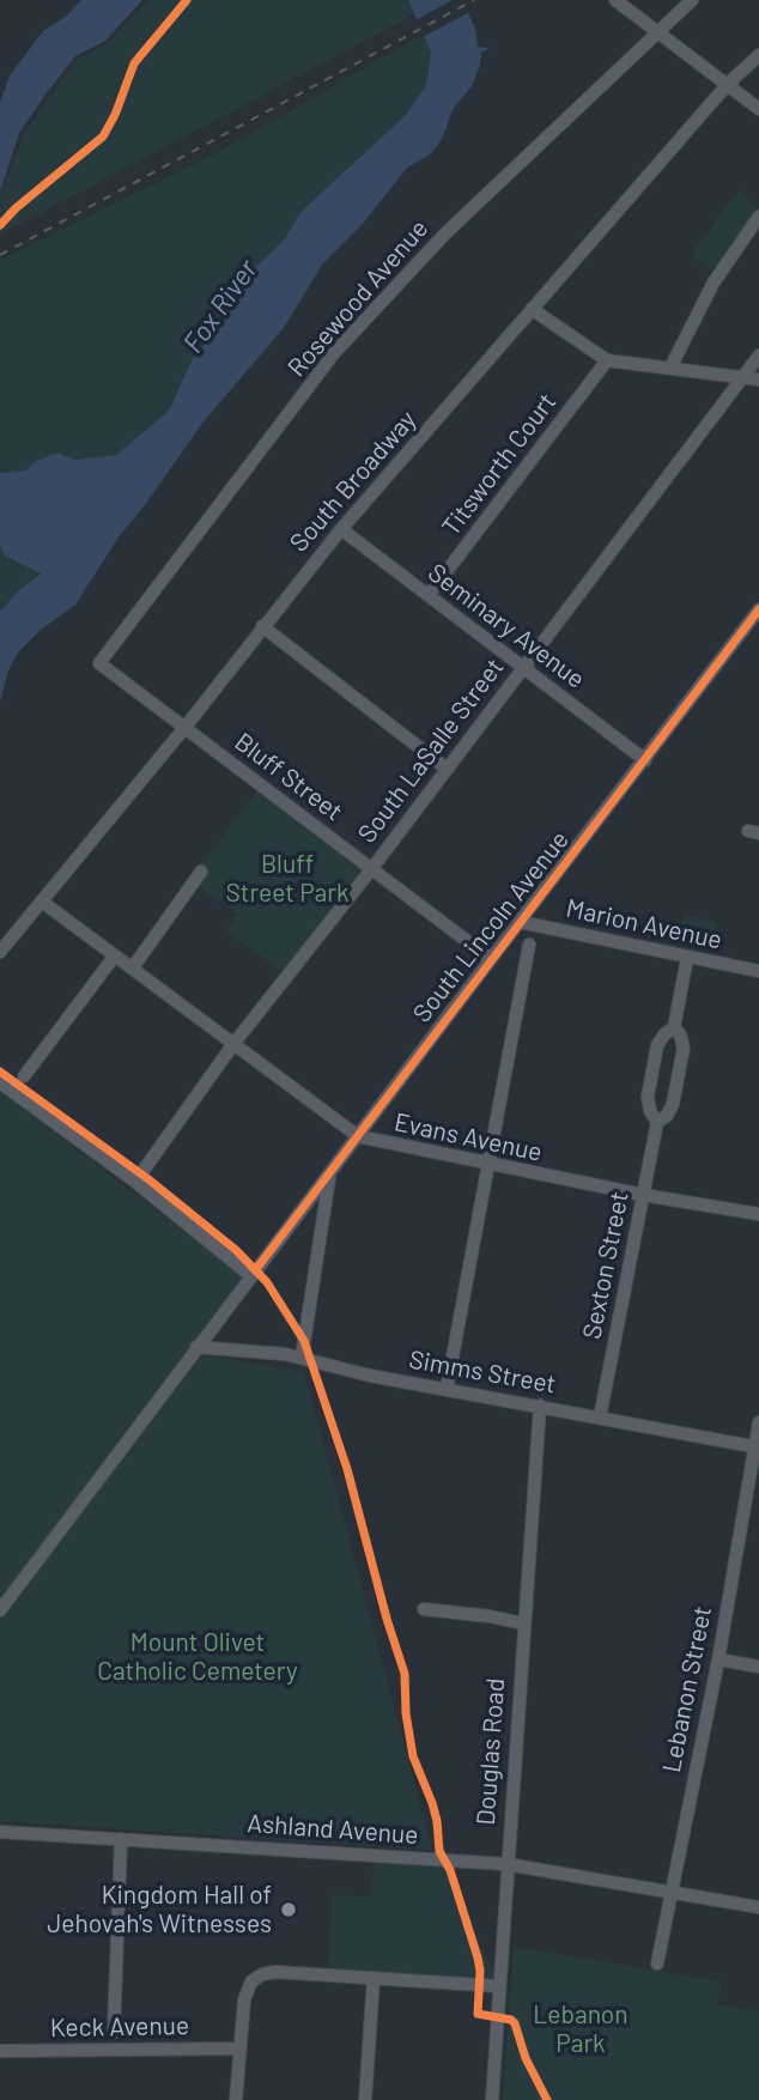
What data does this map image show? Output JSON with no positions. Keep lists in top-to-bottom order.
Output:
{
  "streets": {
    "street": [
      "Rosewood Avenue",
      "Titsworth Court",
      "South Broadway",
      "Seminary Avenue",
      "South LaSalle Street",
      "Bluff Street",
      "Marion Avenue",
      "South Lincoln Avenue",
      "Evans Avenue",
      "Sexton Street",
      "Simms Street",
      "Lebanon Street",
      "Douglas Road",
      "Ashland Avenue",
      "Keck Avenue"
    ]
  },
  "crossings": [
    ["Rosewood Avenue", "Bluff Street"],
    ["Titsworth Court", "Seminary Avenue"],
    ["South Broadway", "Seminary Avenue"],
    ["South Broadway", "Bluff Street"],
    ["South Broadway", "Evans Avenue"],
    ["Seminary Avenue", "South LaSalle Street"],
    ["Seminary Avenue", "South Lincoln Avenue"],
    ["South LaSalle Street", "Bluff Street"],
    ["South LaSalle Street", "Evans Avenue"],
    ["Bluff Street", "South Lincoln Avenue"],
    ["Marion Avenue", "South Lincoln Avenue"],
    ["Marion Avenue", "Sexton Street"],
    ["South Lincoln Avenue", "Evans Avenue"],
    ["South Lincoln Avenue", "Simms Street"],
    ["Evans Avenue", "Sexton Street"],
    ["Sexton Street", "Simms Street"],
    ["Simms Street", "Lebanon Street"],
    ["Simms Street", "Douglas Road"],
    ["Lebanon Street", "Ashland Avenue"],
    ["Douglas Road", "Ashland Avenue"]
  ],
  "water": ["Fox River"],
  "parks": ["Bluff Street Park", "Mount Olivet Catholic Cemetery", "Lebanon Park"],
  "places": ["Kingdom Hall of Jehovah's Witnesses"]
}
